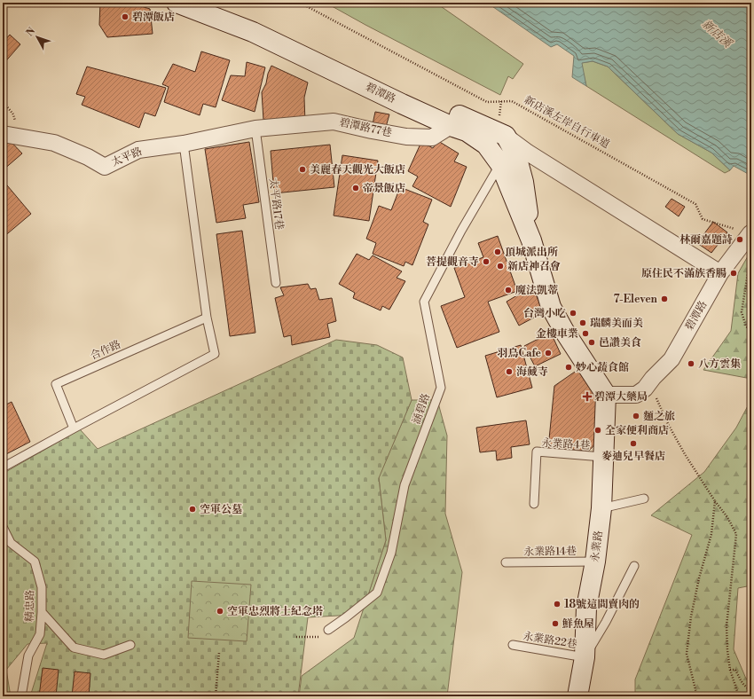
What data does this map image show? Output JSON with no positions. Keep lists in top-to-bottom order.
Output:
{
  "streets": {
    "street": [
      "碧潭路",
      "碧潭路77巷",
      "太平路",
      "永業路"
    ],
    "lane": [
      "太平路17巷",
      "合作路",
      "涵碧路",
      "永業路4巷",
      "永業路14巷",
      "精忠路",
      "永業路22巷"
    ],
    "path": ["新店溪左岸自行車道"]
  },
  "crossings": [
    ["碧潭路", "碧潭路77巷"],
    ["碧潭路", "涵碧路"],
    ["碧潭路", "永業路"],
    ["碧潭路77巷", "太平路"],
    ["碧潭路77巷", "太平路17巷"],
    ["太平路", "太平路17巷"],
    ["永業路4巷", "永業路"],
    ["永業路", "永業路14巷"],
    ["永業路", "永業路22巷"]
  ],
  "water": ["新店溪"],
  "places": {
    "other": [
      "碧潭飯店",
      "美麗春天觀光大飯店",
      "帝景飯店",
      "林爾嘉題詩",
      "頂城派出所",
      "菩提觀音寺",
      "新店神召會",
      "原住民不滿族香腸",
      "魔法凱蒂",
      "7-Eleven",
      "台灣小吃",
      "瑞麟美而美",
      "金樓車業",
      "邑讚美食",
      "羽鳥Cafe",
      "八方雲集",
      "妙心蔬食館",
      "海藏寺",
      "麵之旅",
      "全家便利商店",
      "麥迪兒早餐店",
      "空軍公墓",
      "18號這間賣肉的",
      "空軍忠烈將士紀念塔",
      "鮮魚屋"
    ],
    "health": ["碧潭大藥局"]
  },
  "north": "top left"
}
